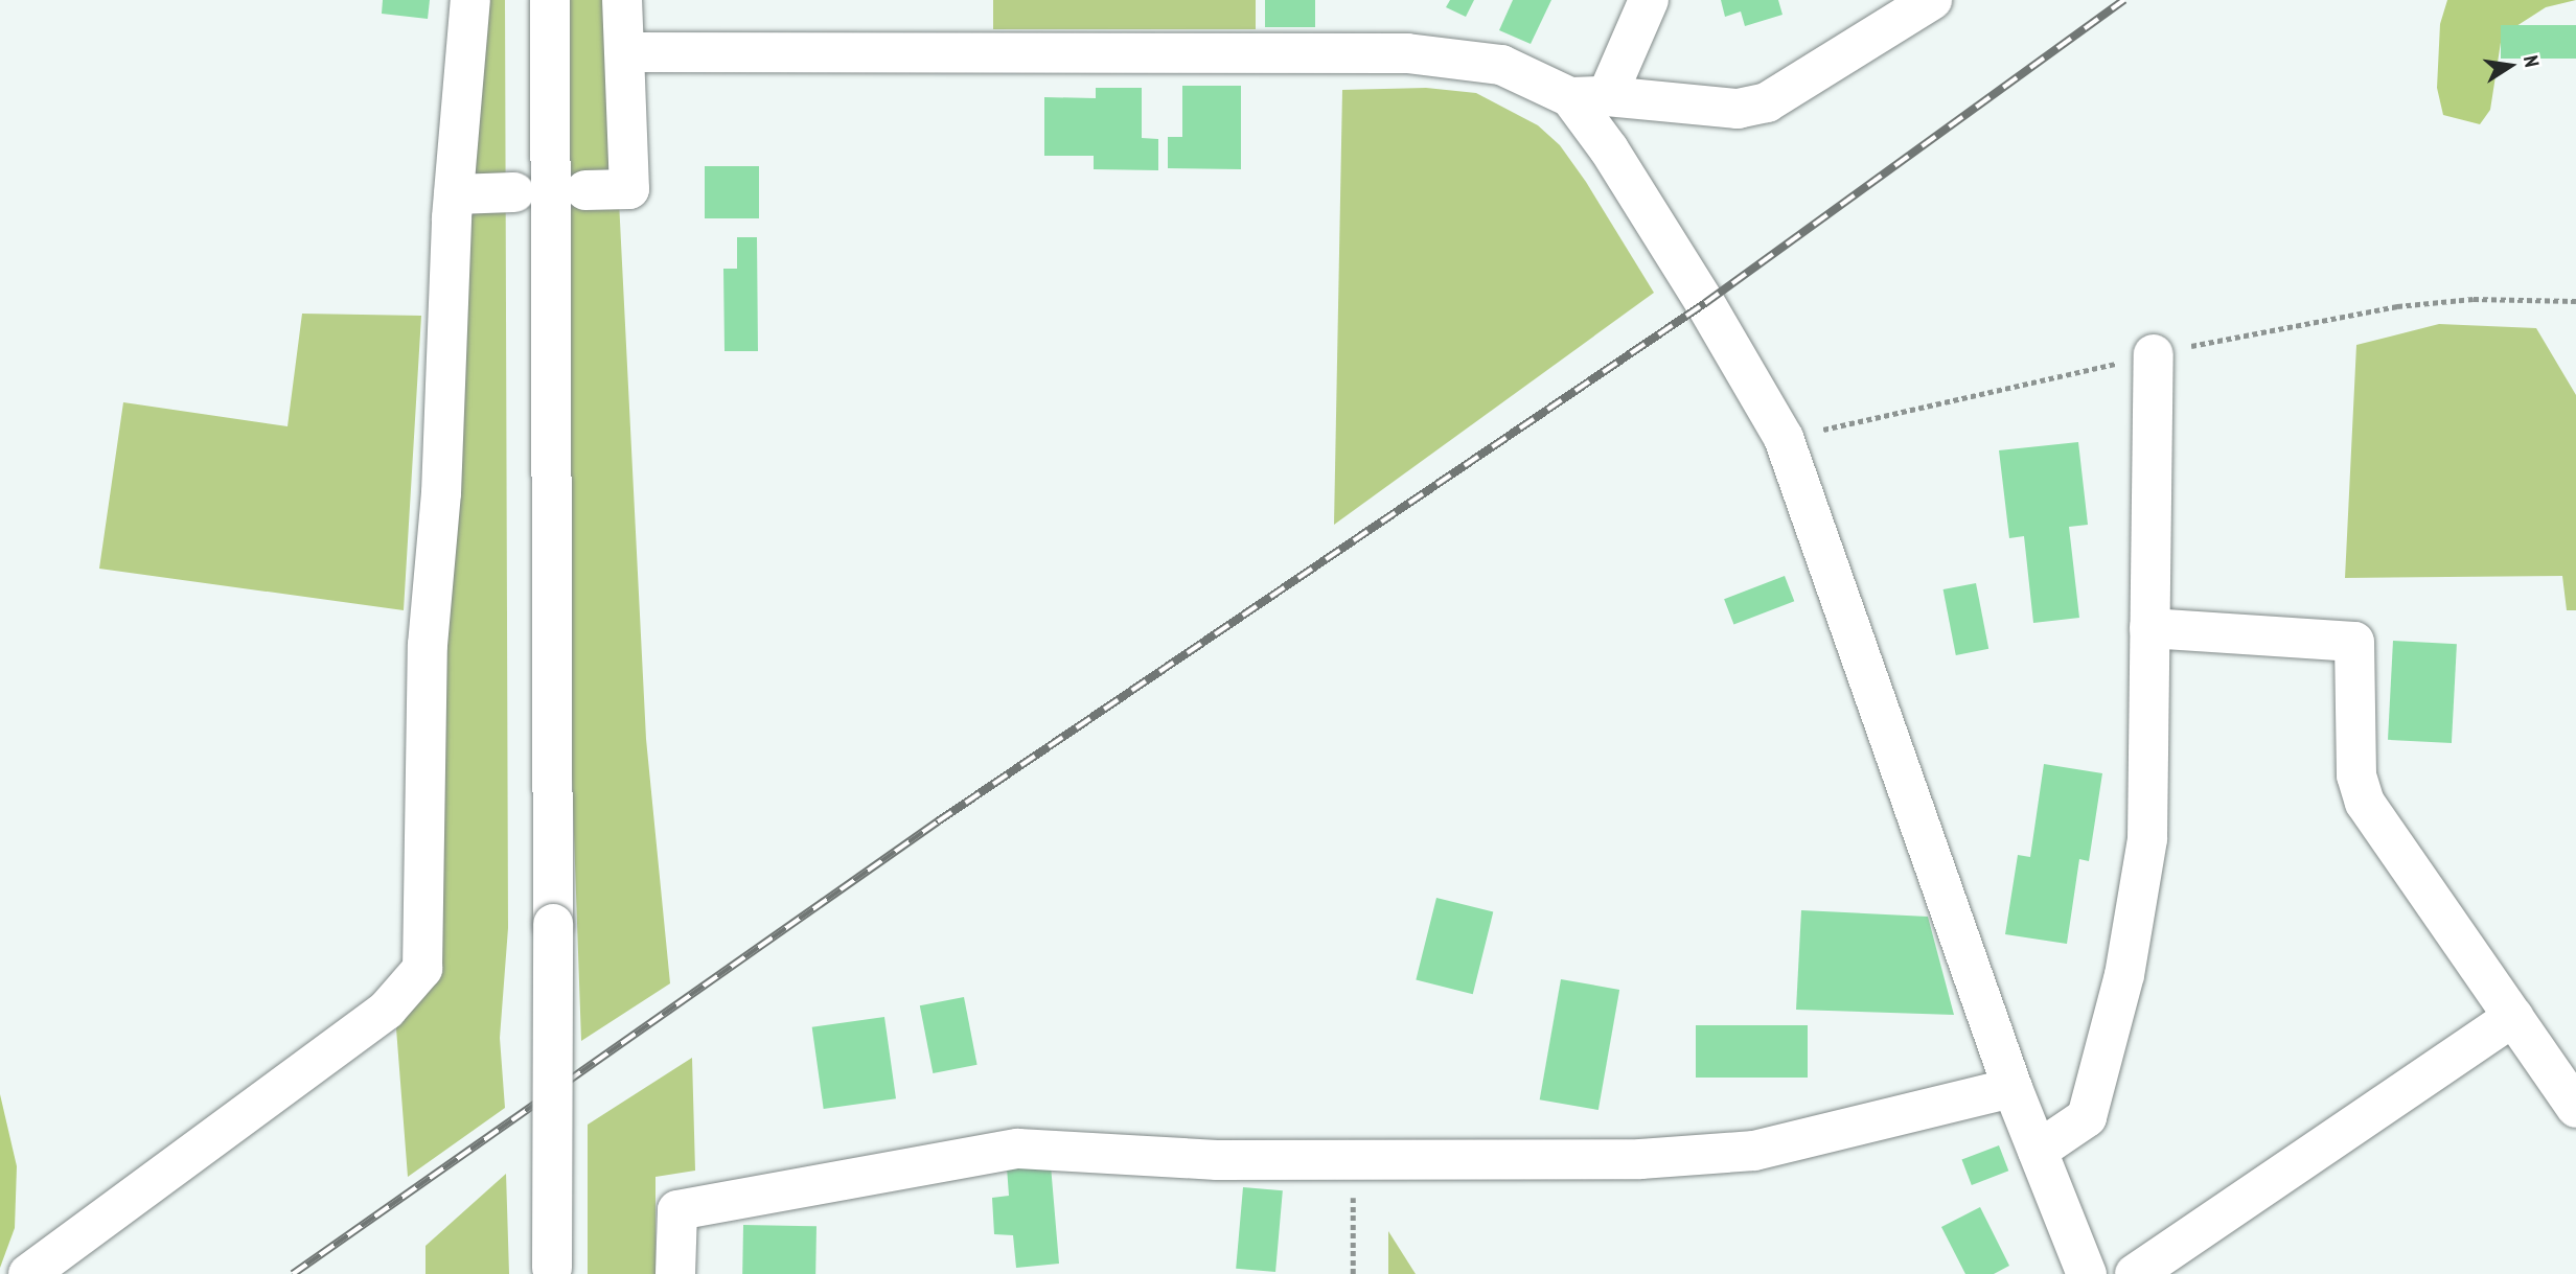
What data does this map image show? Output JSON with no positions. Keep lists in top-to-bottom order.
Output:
{
  "north": "right"
}
